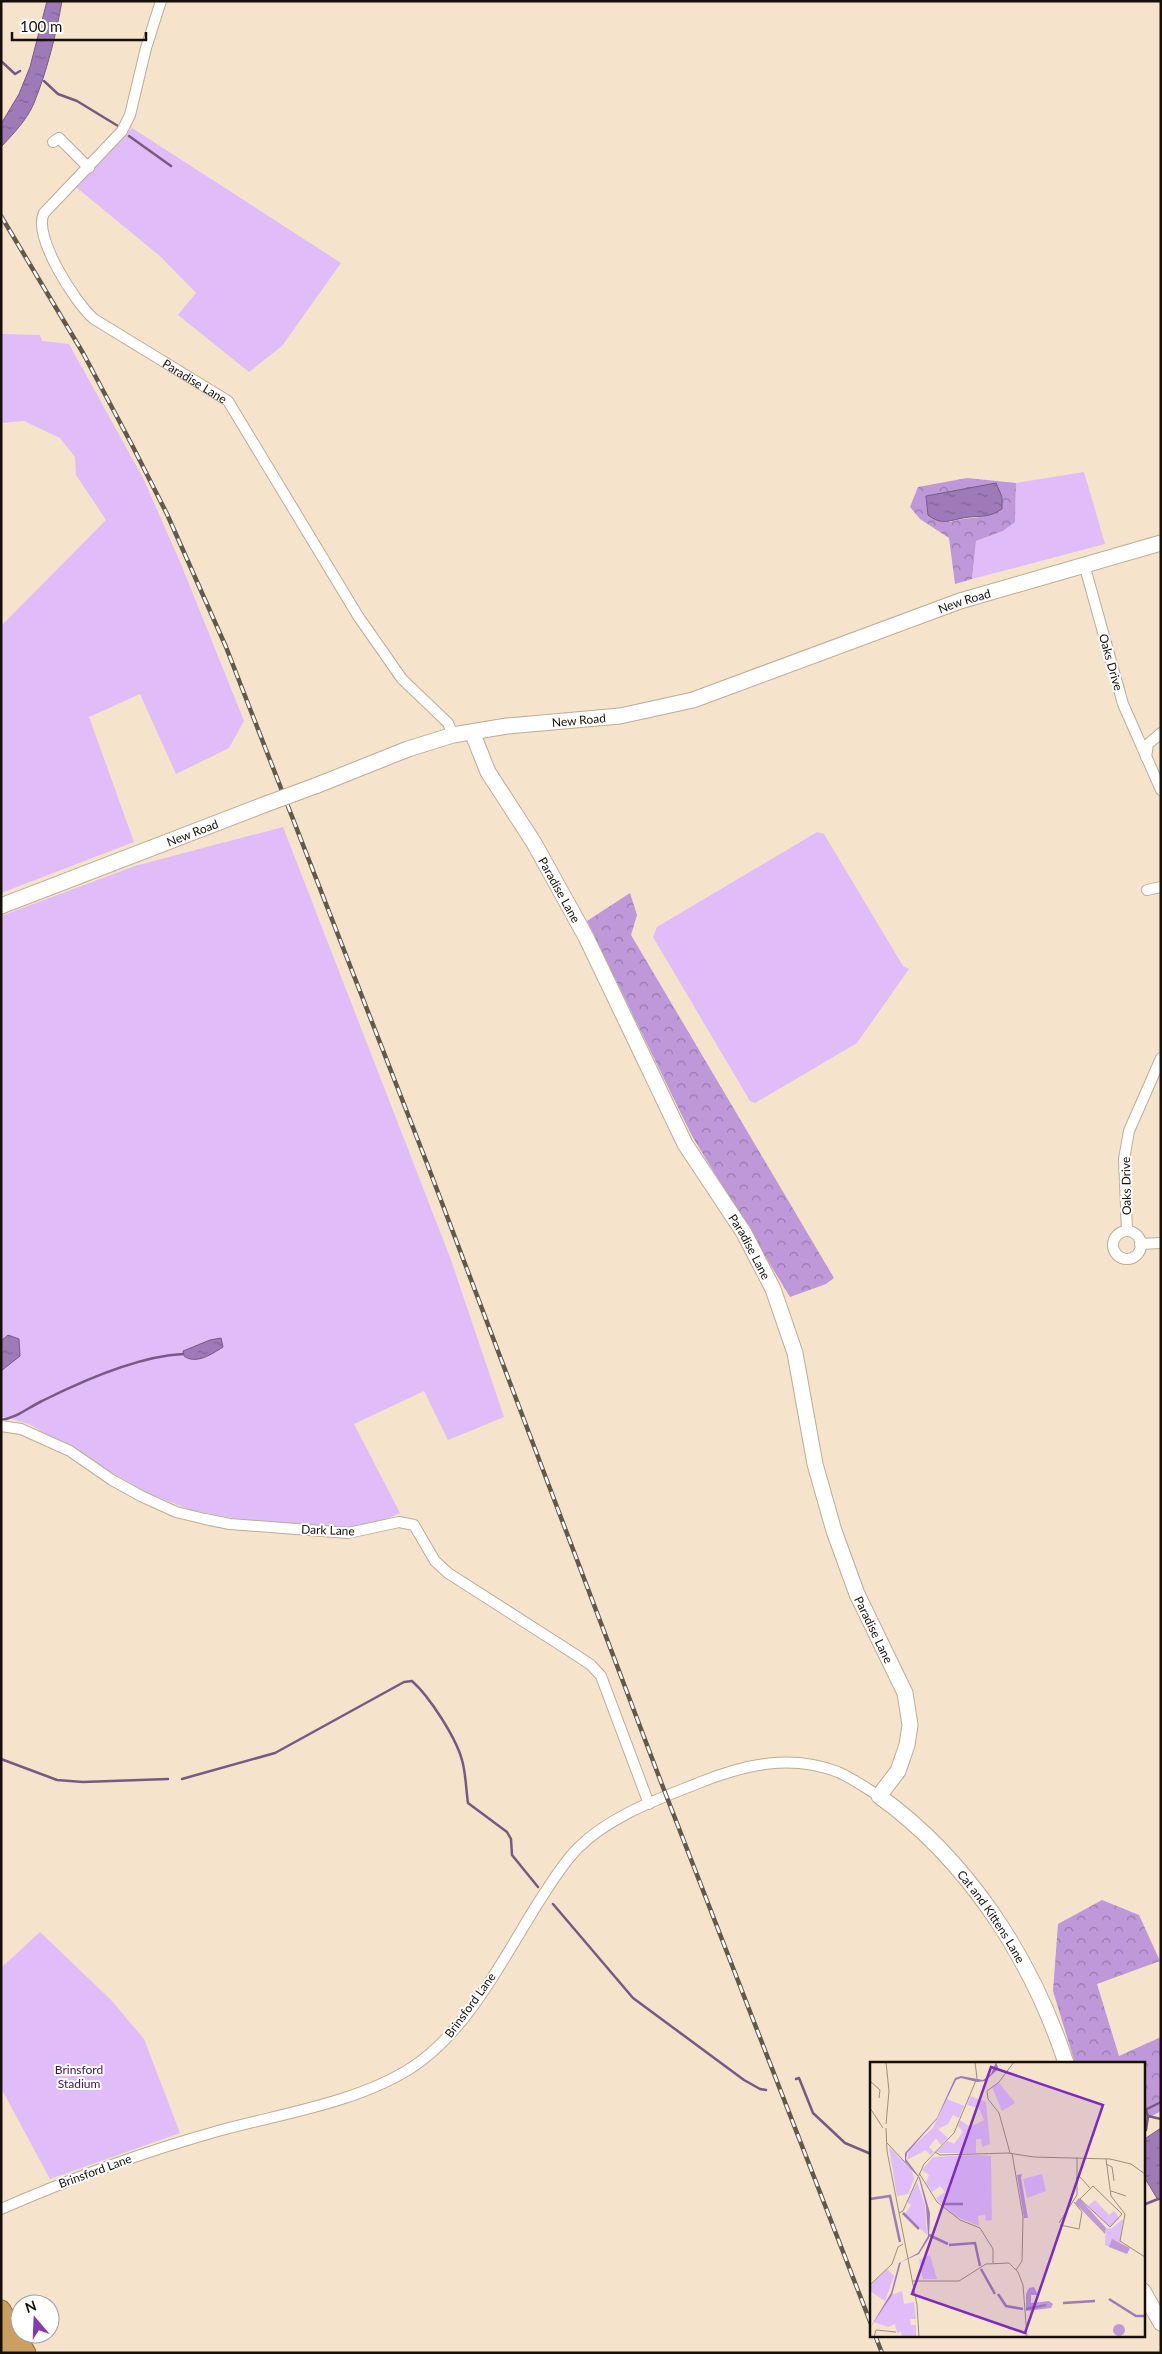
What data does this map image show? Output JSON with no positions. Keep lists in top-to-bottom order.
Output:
{
  "streets": {
    "street": [
      "Paradise Lane",
      "New Road",
      "Oaks Drive",
      "Dark Lane",
      "Cat and Kittens Lane",
      "Brinsford Lane"
    ]
  },
  "crossings": [
    ["Paradise Lane", "New Road"],
    ["Paradise Lane", "Cat and Kittens Lane"],
    ["Paradise Lane", "Brinsford Lane"],
    ["New Road", "Oaks Drive"],
    ["Dark Lane", "Brinsford Lane"],
    ["Cat and Kittens Lane", "Brinsford Lane"]
  ],
  "parks": ["Brinsford Stadium"],
  "scale_bar": "100 m",
  "north": "top"
}
